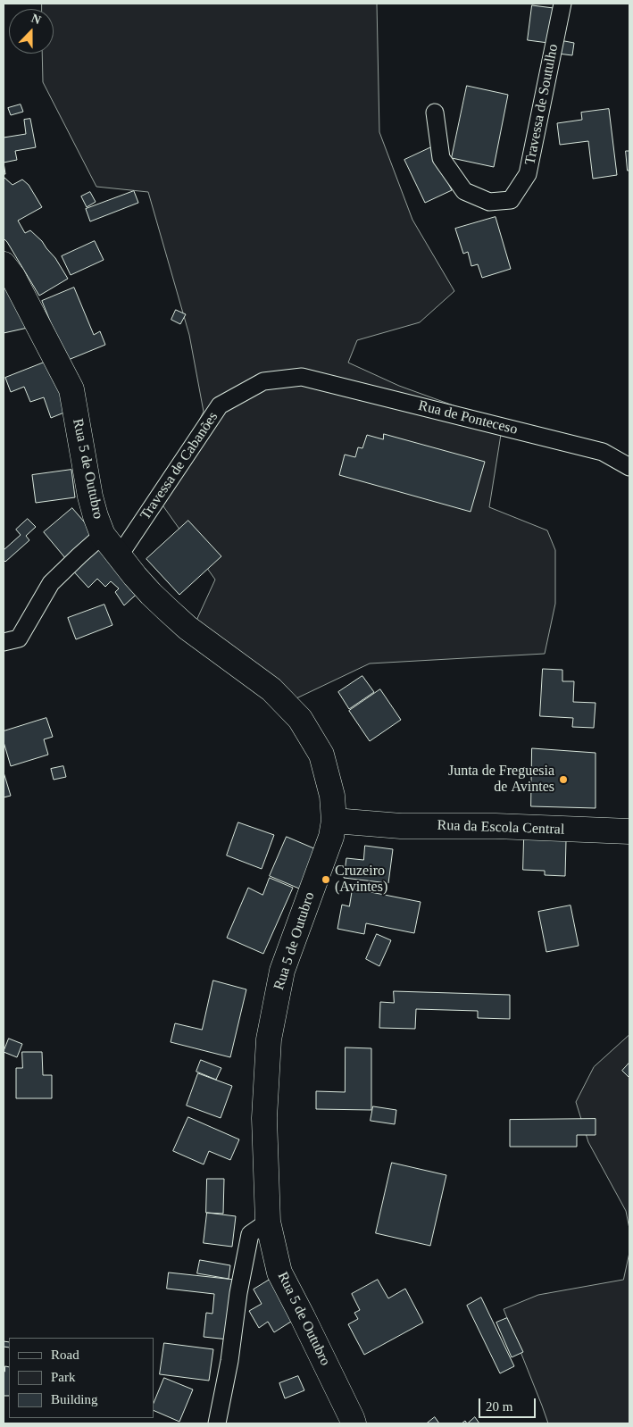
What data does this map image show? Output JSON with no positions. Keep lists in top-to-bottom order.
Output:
{
  "streets": {
    "street": [
      "Travessa de Soutulho",
      "Rua de Ponteceso",
      "Travessa de Cabanões",
      "Rua 5 de Outubro",
      "Rua da Escola Central"
    ]
  },
  "crossings": [
    ["Rua de Ponteceso", "Travessa de Cabanões"],
    ["Travessa de Cabanões", "Rua 5 de Outubro"],
    ["Rua 5 de Outubro", "Rua da Escola Central"]
  ],
  "places": ["Junta de Freguesia de Avintes", "Cruzeiro (Avintes)"],
  "legend": ["Road", "Park", "Building"],
  "scale_bar": "20 m",
  "north": "top"
}
